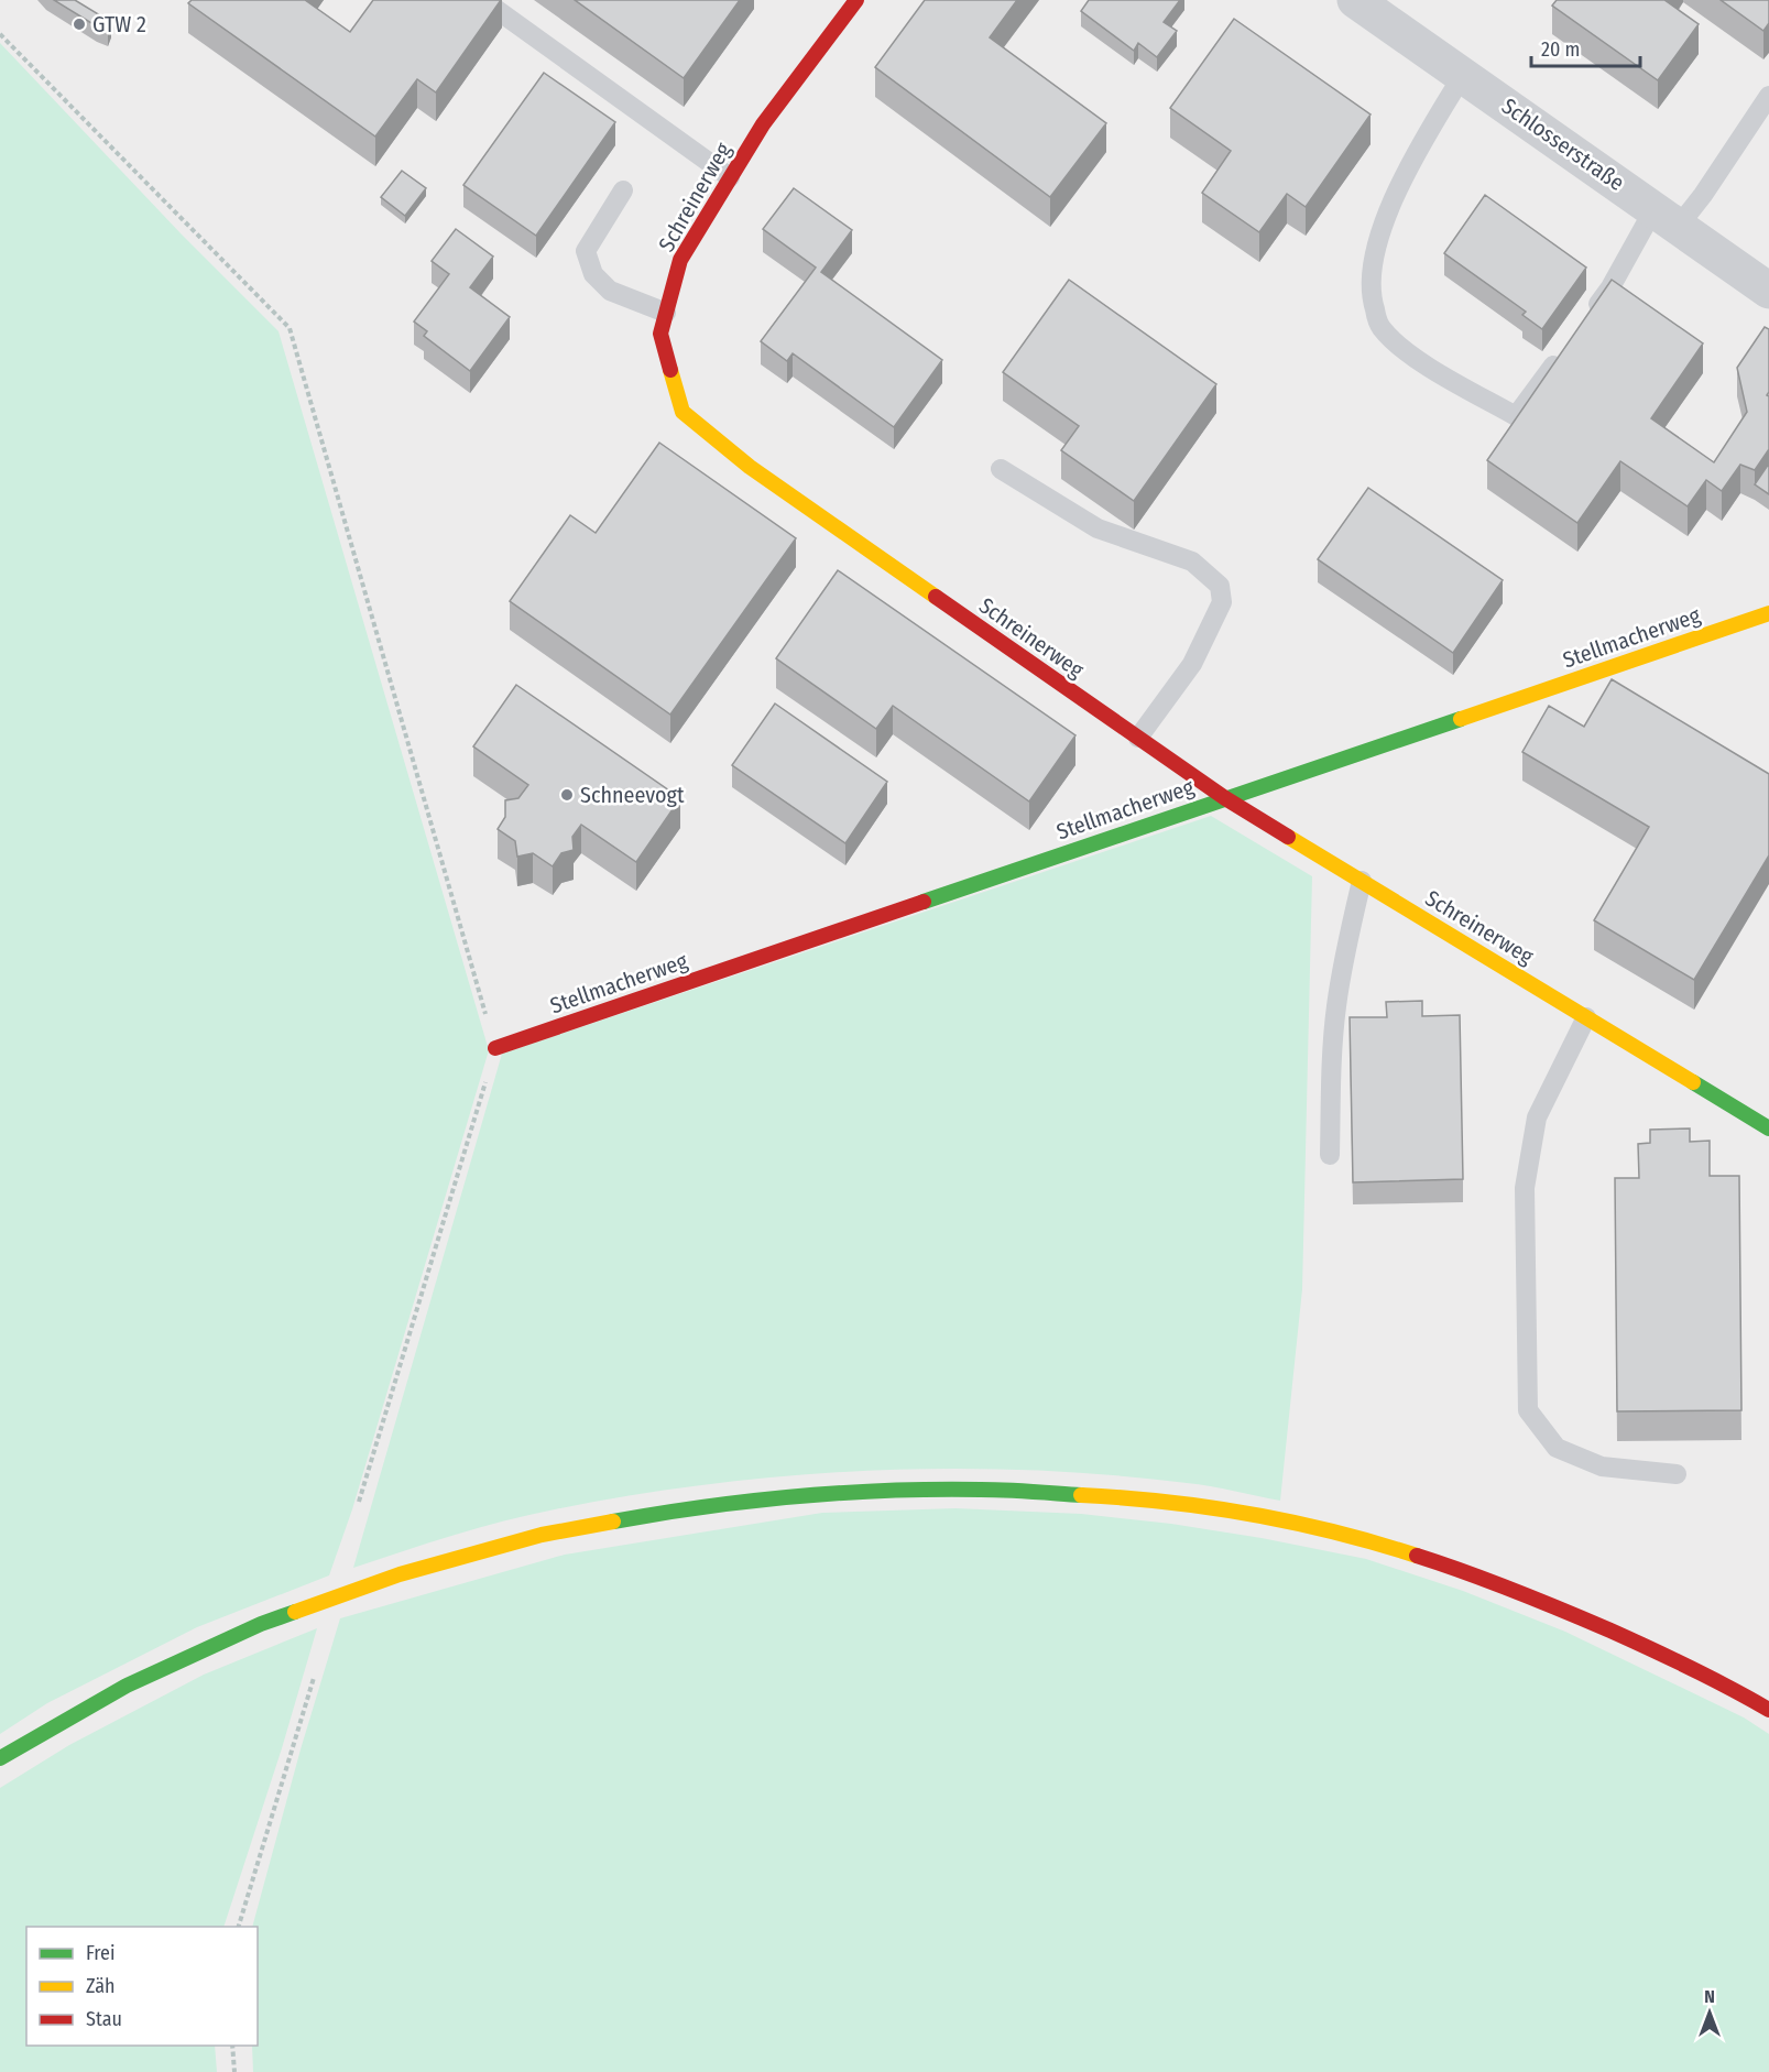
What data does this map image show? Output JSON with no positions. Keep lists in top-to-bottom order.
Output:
{
  "streets": {
    "street": ["Schlosserstraße", "Schreinerweg", "Stellmacherweg"]
  },
  "crossings": [
    ["Schreinerweg", "Stellmacherweg"]
  ],
  "places": ["GTW 2", "Schneevogt"],
  "legend": ["Frei", "Zäh", "Stau"],
  "scale_bar": "20 m",
  "north": "top"
}
